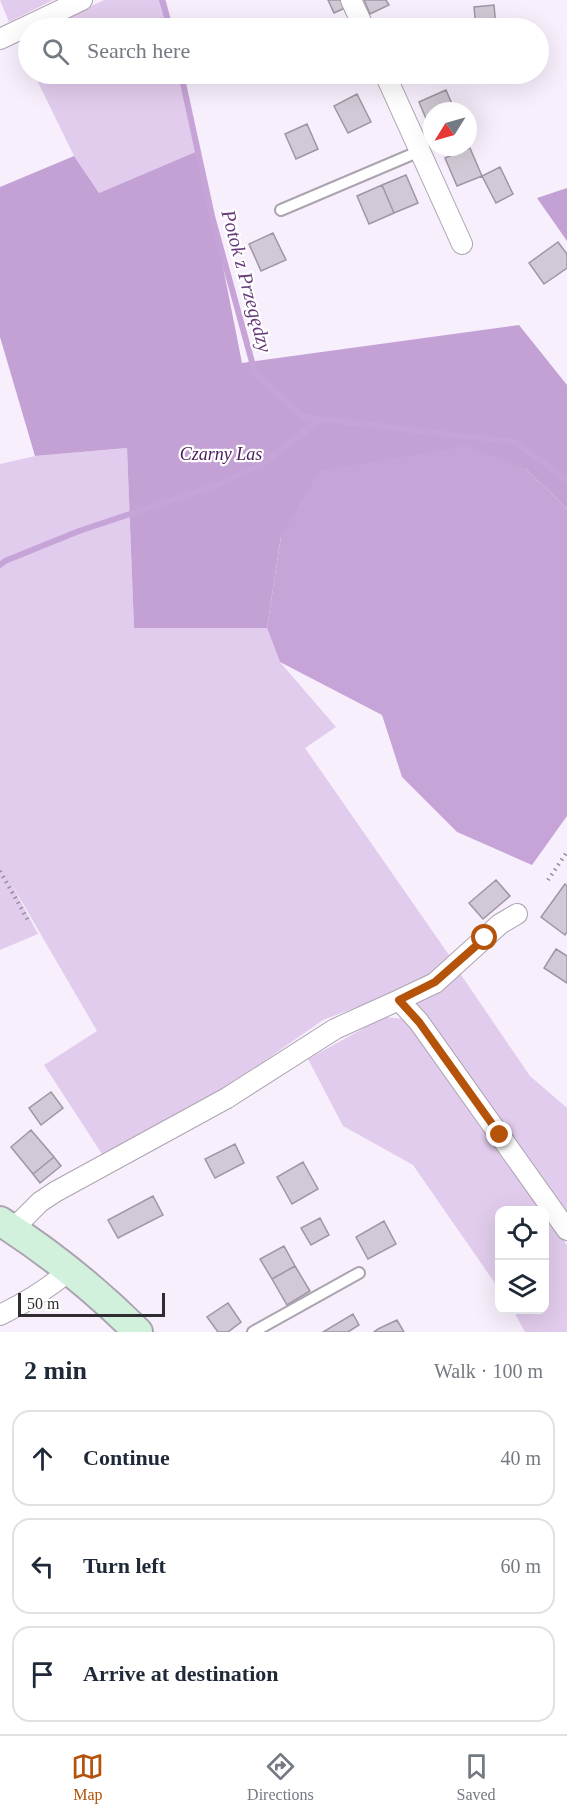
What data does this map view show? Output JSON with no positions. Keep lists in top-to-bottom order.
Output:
{
  "water": ["Potok z Przegędzy"],
  "parks": ["Czarny Las"],
  "scale_bar": "50 m",
  "north": "bottom left",
  "page": {
    "search": "Search here",
    "scale": "50 m",
    "heading": ["2 min", "Walk · 100 m"],
    "list": [
      ["Continue", "40 m"],
      ["Turn left", "60 m"],
      "Arrive at destination"
    ],
    "nav": ["Map", "Directions", "Saved"]
  }
}
